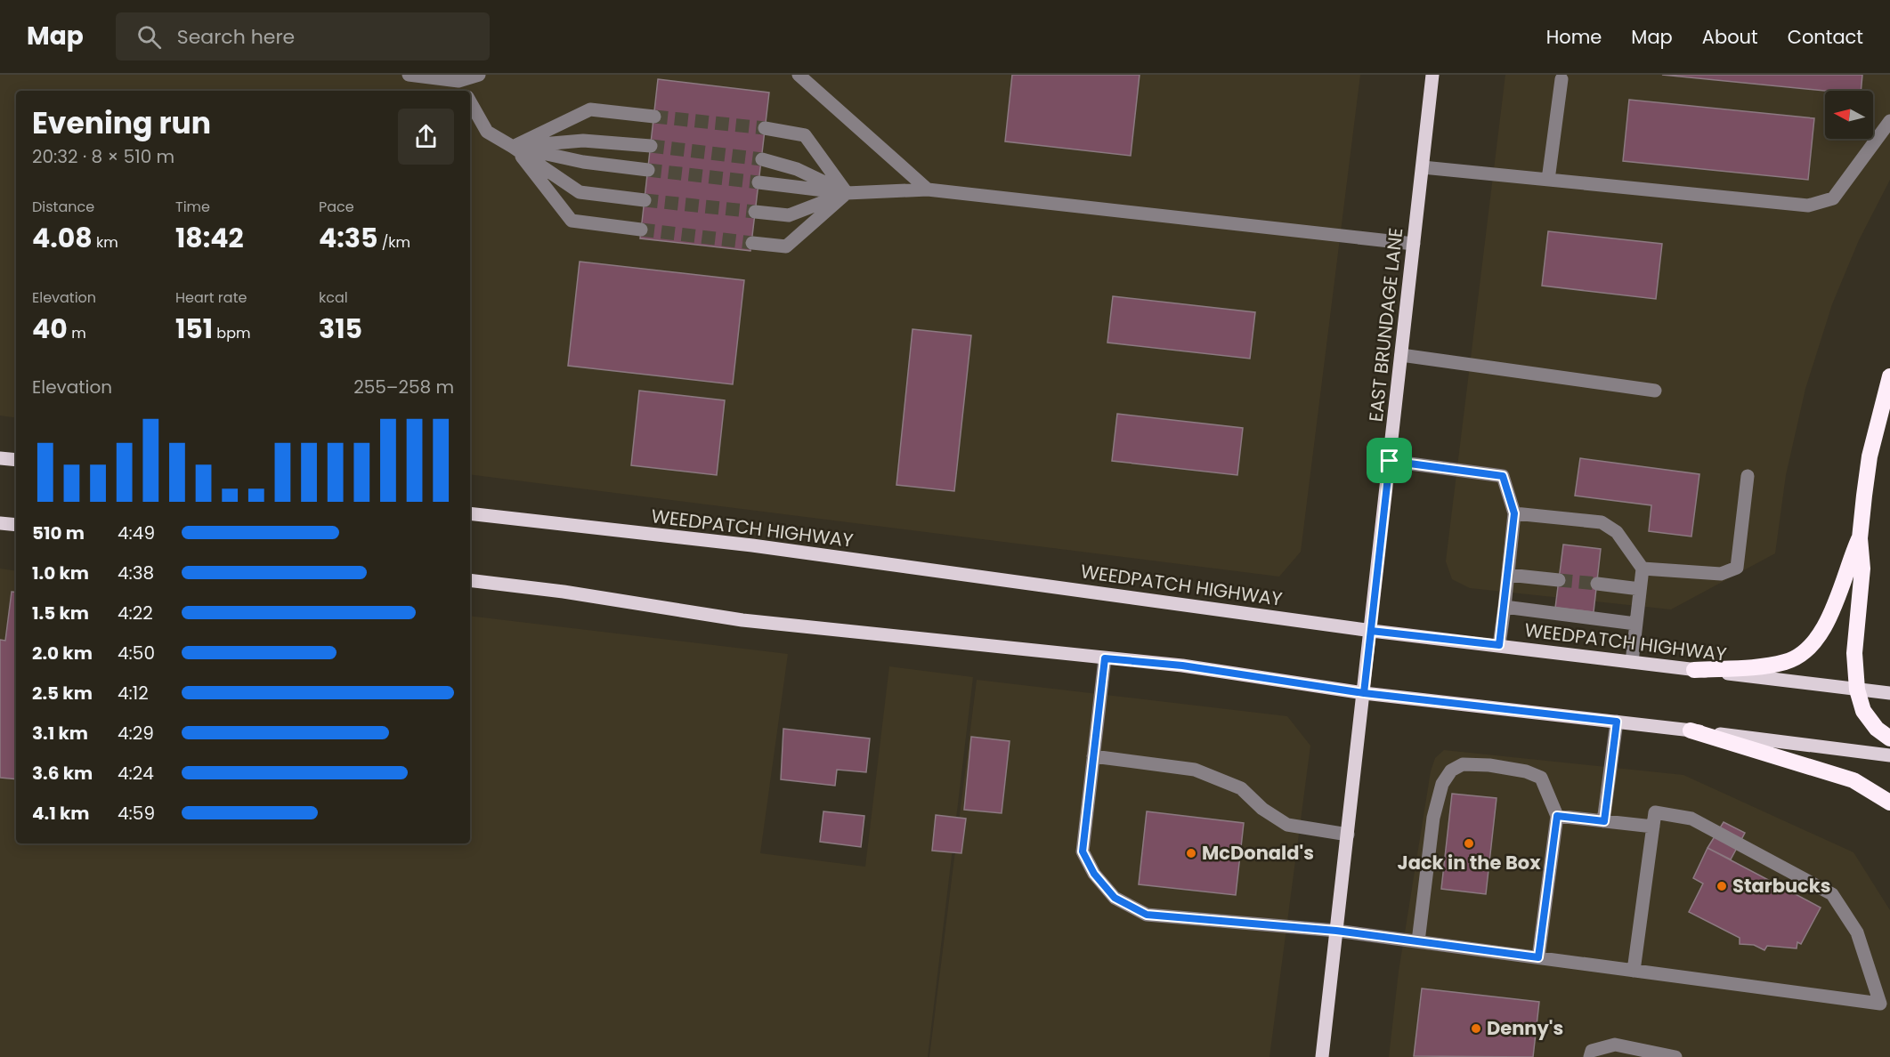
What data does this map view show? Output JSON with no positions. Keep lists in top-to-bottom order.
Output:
{
  "streets": {
    "main road": ["EAST BRUNDAGE LANE", "WEEDPATCH HIGHWAY"]
  },
  "crossings": [
    ["EAST BRUNDAGE LANE", "WEEDPATCH HIGHWAY"]
  ],
  "places": [
    "Jack in the Box",
    "McDonald's",
    "Starbucks",
    "Denny's"
  ],
  "north": "left",
  "page": {
    "header": "Map",
    "search": "Search here",
    "nav": [
      "Home",
      "Map",
      "About",
      "Contact"
    ],
    "heading": ["Evening run", "20:32 · 8 × 510 m"],
    "stats": [
      ["Distance", "4.08 km"],
      ["Time", "18:42"],
      ["Pace", "4:35 /km"],
      ["Elevation", "40 m"],
      ["Heart rate", "151 bpm"],
      ["kcal", "315"]
    ],
    "chart": ["Elevation", "255–258 m"],
    "list": [
      {
        "name": "510 m",
        "note": "4:49"
      },
      {
        "name": "1.0 km",
        "note": "4:38"
      },
      {
        "name": "1.5 km",
        "note": "4:22"
      },
      {
        "name": "2.0 km",
        "note": "4:50"
      },
      {
        "name": "2.5 km",
        "note": "4:12"
      },
      {
        "name": "3.1 km",
        "note": "4:29"
      },
      {
        "name": "3.6 km",
        "note": "4:24"
      },
      {
        "name": "4.1 km",
        "note": "4:59"
      }
    ]
  }
}
